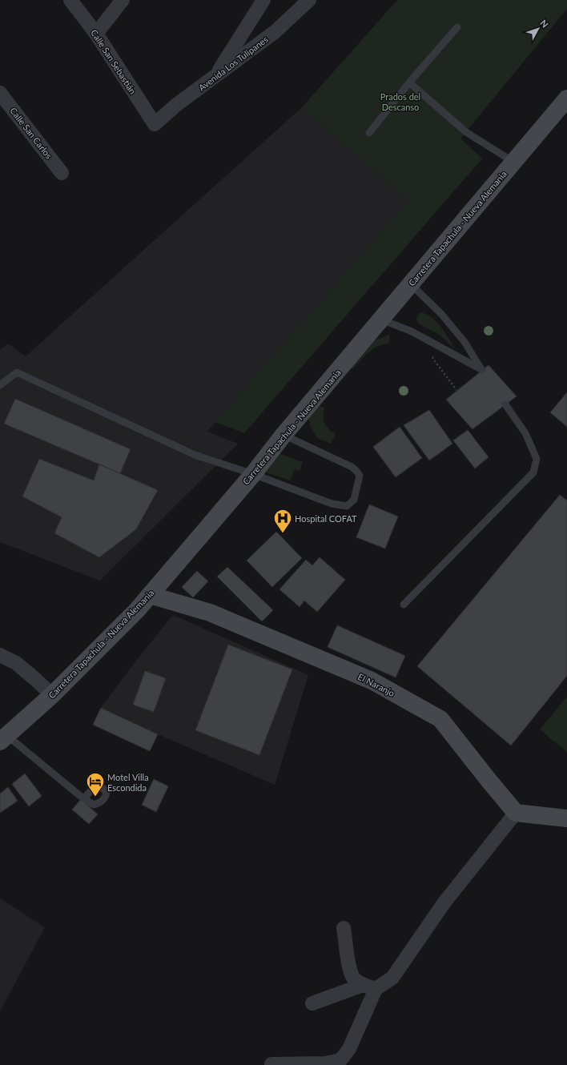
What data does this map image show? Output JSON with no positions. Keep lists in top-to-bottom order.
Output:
{
  "streets": {
    "main road": ["Carretera Tapachula - Nueva Alemania", "El Naranjo"],
    "street": ["Calle San Sebastián", "Avenida Los Tulipanes", "Calle San Carlos"]
  },
  "crossings": [
    ["Calle San Sebastián", "Avenida Los Tulipanes"],
    ["Carretera Tapachula - Nueva Alemania", "El Naranjo"]
  ],
  "parks": ["Prados del Descanso"],
  "places": {
    "hospital": ["Hospital COFAT"],
    "hotel": ["Motel Villa Escondida"]
  },
  "north": "top right"
}
